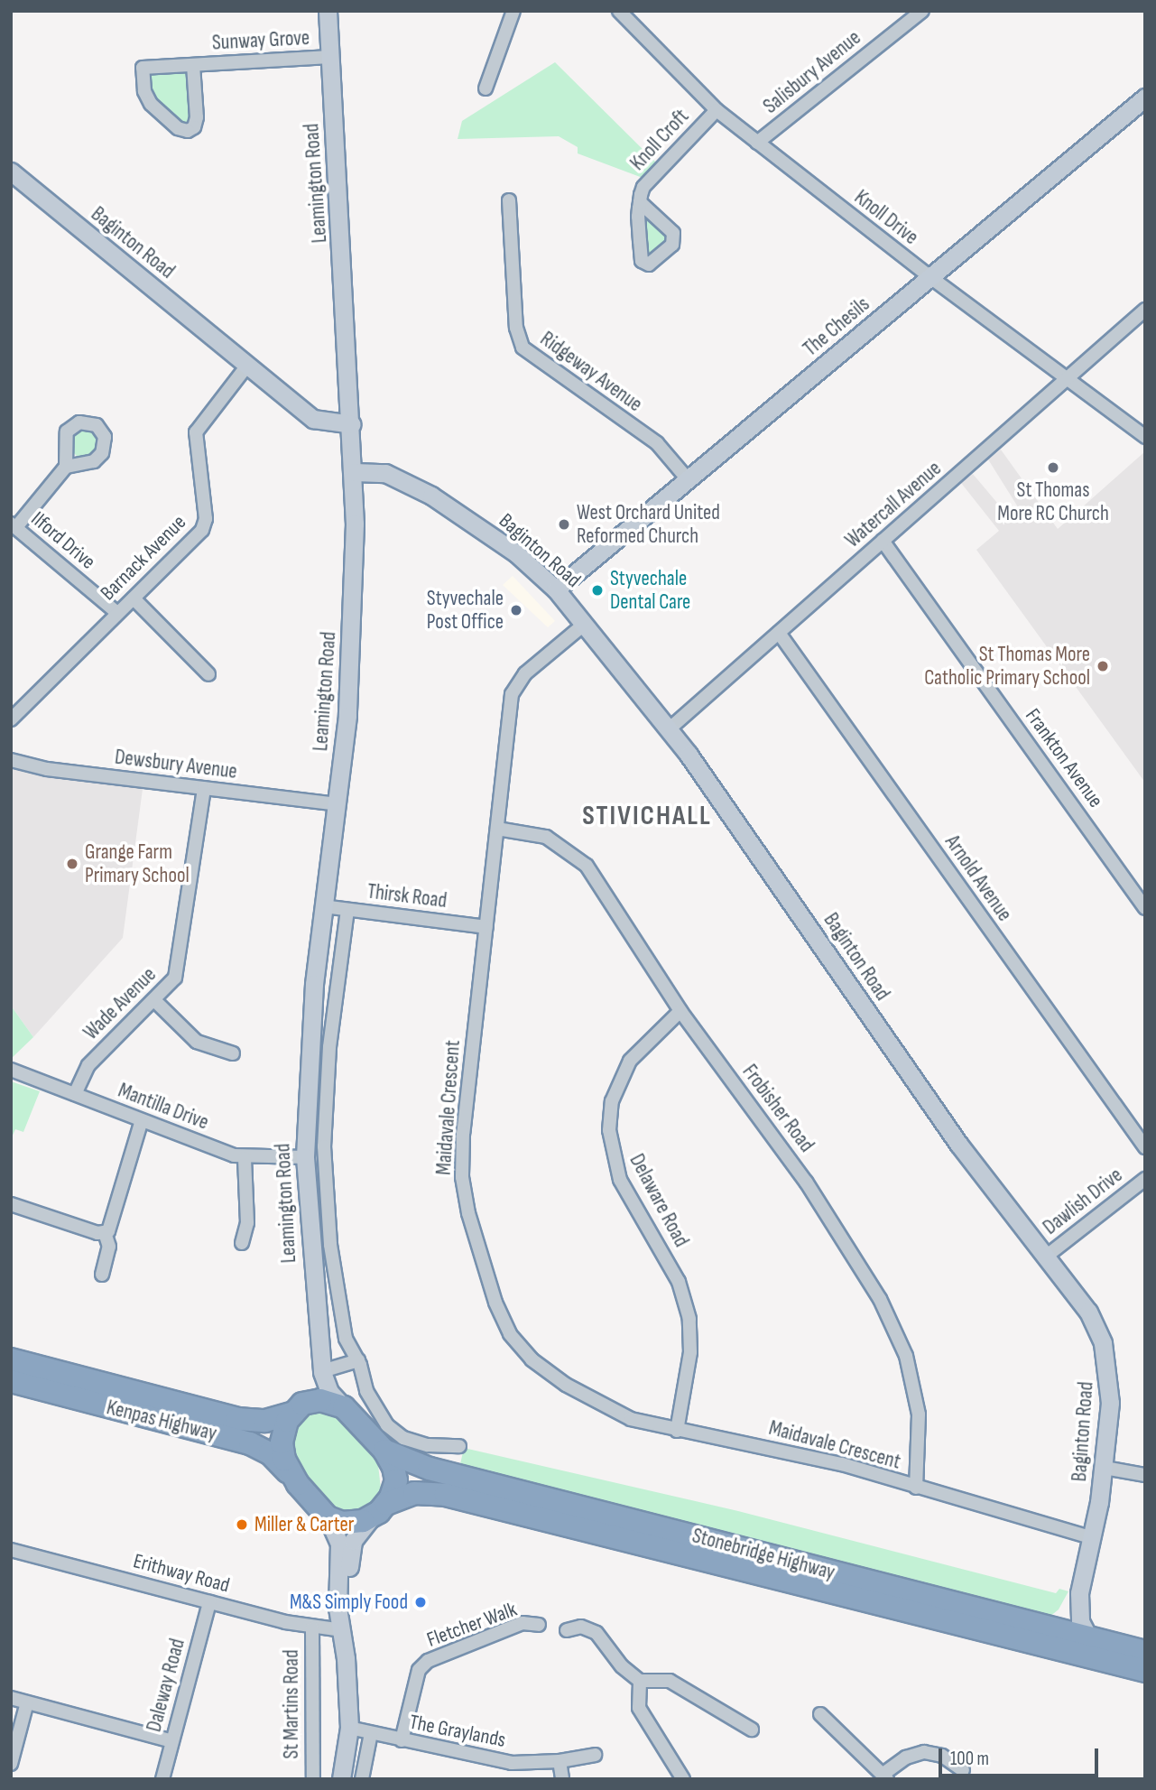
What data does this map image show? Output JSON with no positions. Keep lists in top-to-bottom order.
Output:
{
  "streets": {
    "highway": ["Kenpas Highway", "Stonebridge Highway"],
    "street": [
      "Sunway Grove",
      "Salisbury Avenue",
      "Knoll Croft",
      "Leamington Road",
      "Knoll Drive",
      "Baginton Road",
      "The Chesils",
      "Ridgeway Avenue",
      "Watercall Avenue",
      "Ilford Drive",
      "Barnack Avenue",
      "Frankton Avenue",
      "Dewsbury Avenue",
      "Arnold Avenue",
      "Thirsk Road",
      "Wade Avenue",
      "Mantilla Drive",
      "Maidavale Crescent",
      "Frobisher Road",
      "Delaware Road",
      "Dawlish Drive",
      "Erithway Road",
      "Fletcher Walk",
      "Daleway Road",
      "St Martins Road",
      "The Graylands"
    ]
  },
  "crossings": [
    ["Sunway Grove", "Leamington Road"],
    ["Salisbury Avenue", "Knoll Drive"],
    ["Knoll Croft", "Knoll Drive"],
    ["Leamington Road", "Baginton Road"],
    ["Leamington Road", "Dewsbury Avenue"],
    ["Leamington Road", "Thirsk Road"],
    ["Leamington Road", "Mantilla Drive"],
    ["Leamington Road", "Kenpas Highway"],
    ["Leamington Road", "Stonebridge Highway"],
    ["Knoll Drive", "The Chesils"],
    ["Knoll Drive", "Watercall Avenue"],
    ["Baginton Road", "The Chesils"],
    ["Baginton Road", "Watercall Avenue"],
    ["Baginton Road", "Barnack Avenue"],
    ["Baginton Road", "Maidavale Crescent"],
    ["Baginton Road", "Dawlish Drive"],
    ["Baginton Road", "Stonebridge Highway"],
    ["The Chesils", "Ridgeway Avenue"],
    ["Watercall Avenue", "Frankton Avenue"],
    ["Watercall Avenue", "Arnold Avenue"],
    ["Ilford Drive", "Barnack Avenue"],
    ["Dewsbury Avenue", "Wade Avenue"],
    ["Thirsk Road", "Maidavale Crescent"],
    ["Wade Avenue", "Mantilla Drive"],
    ["Maidavale Crescent", "Frobisher Road"],
    ["Maidavale Crescent", "Delaware Road"],
    ["Frobisher Road", "Delaware Road"],
    ["Kenpas Highway", "Stonebridge Highway"],
    ["Erithway Road", "Daleway Road"],
    ["Erithway Road", "St Martins Road"],
    ["Fletcher Walk", "The Graylands"]
  ],
  "districts": ["STIVICHALL"],
  "places": [
    "St Thomas More RC Church",
    "West Orchard United Reformed Church",
    "Styvechale Dental Care",
    "Styvechale Post Office",
    "St Thomas More Catholic Primary School",
    "Grange Farm Primary School",
    "Miller & Carter",
    "M&S Simply Food"
  ],
  "scale_bar": "100 m"
}
